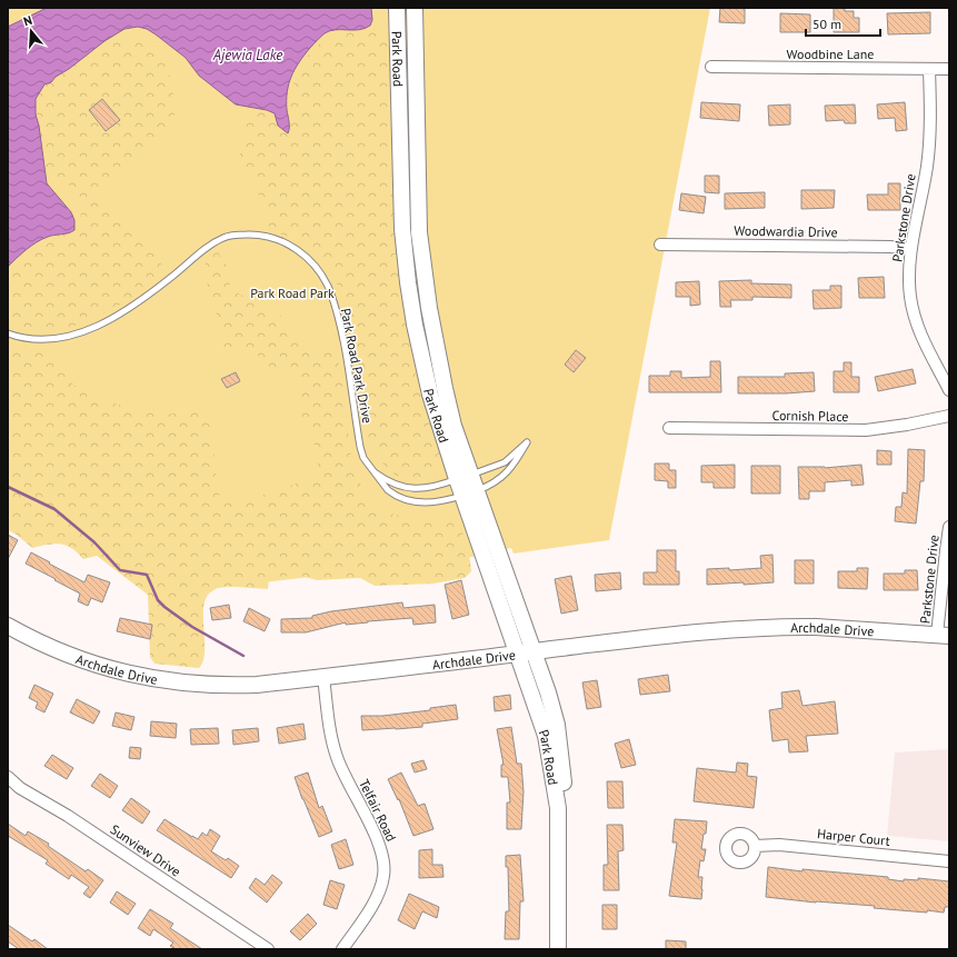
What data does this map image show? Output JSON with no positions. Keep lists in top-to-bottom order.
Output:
{
  "streets": {
    "main road": ["Park Road", "Archdale Drive"],
    "street": [
      "Woodbine Lane",
      "Parkstone Drive",
      "Woodwardia Drive",
      "Cornish Place",
      "Telfair Road",
      "Harper Court",
      "Sunview Drive"
    ],
    "lane": ["Park Road Park Drive"]
  },
  "crossings": [
    ["Woodbine Lane", "Parkstone Drive"],
    ["Park Road", "Park Road Park Drive"],
    ["Park Road", "Archdale Drive"],
    ["Parkstone Drive", "Woodwardia Drive"],
    ["Parkstone Drive", "Archdale Drive"],
    ["Archdale Drive", "Telfair Road"]
  ],
  "water": ["Ajewia Lake"],
  "parks": ["Park Road Park"],
  "scale_bar": "50 m",
  "north": "top"
}
